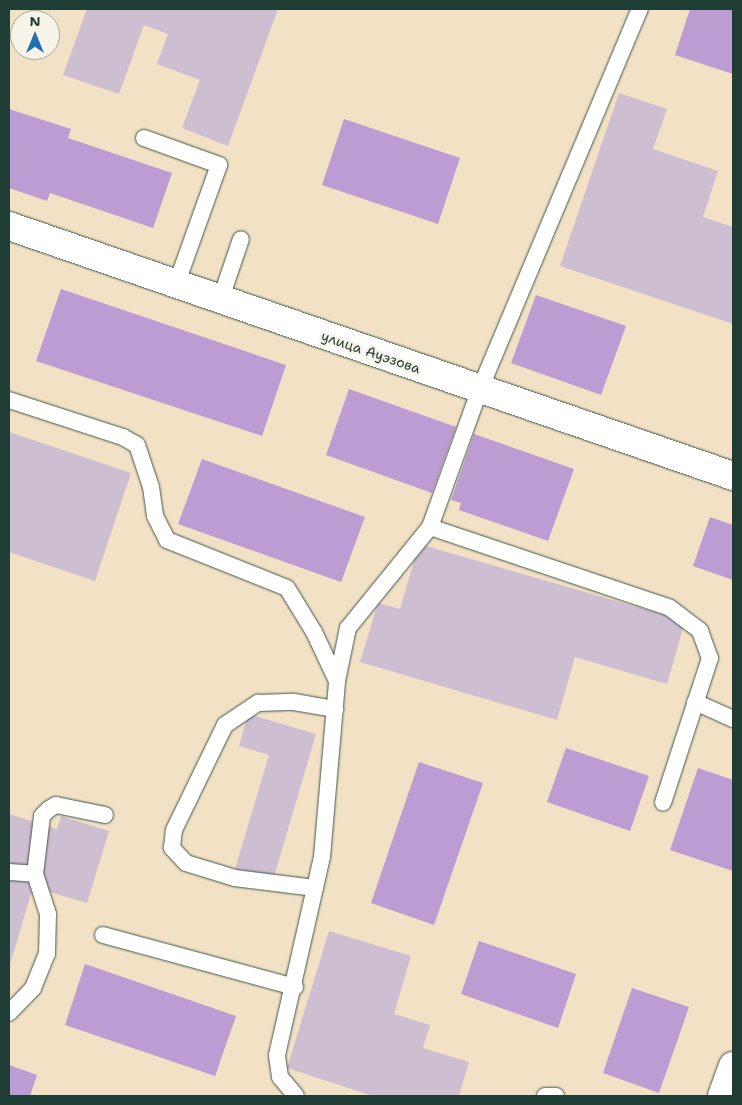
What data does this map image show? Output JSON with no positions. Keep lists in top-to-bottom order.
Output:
{
  "streets": {
    "street": ["улица Ауэзова"]
  },
  "north": "top"
}
